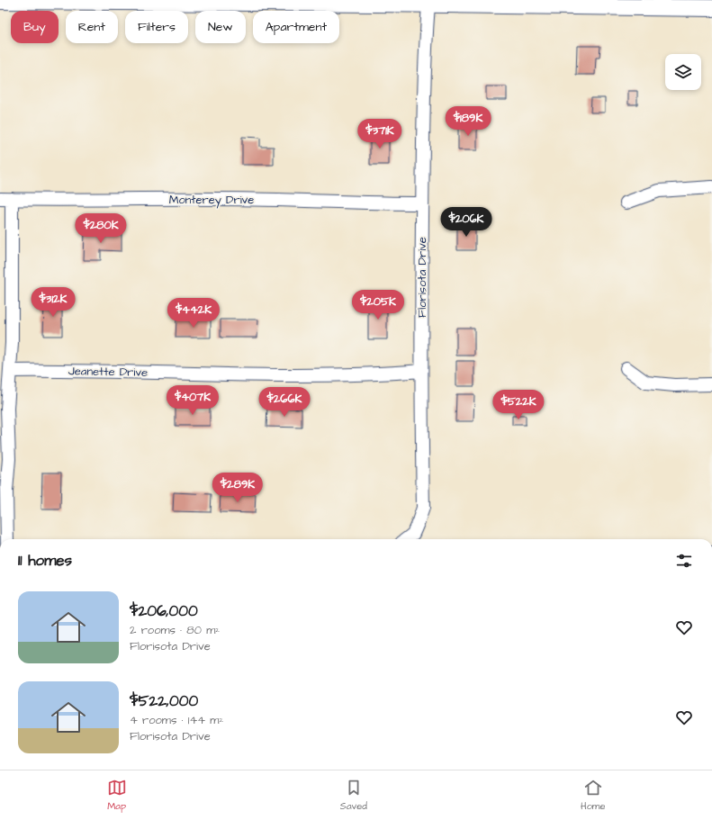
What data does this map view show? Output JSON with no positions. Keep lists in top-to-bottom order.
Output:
{
  "streets": {
    "street": ["Monterey Drive", "Florisota Drive", "Jeanette Drive"]
  },
  "crossings": [
    ["Monterey Drive", "Florisota Drive"],
    ["Florisota Drive", "Jeanette Drive"]
  ],
  "page": {
    "chip": [
      "Buy",
      "Rent",
      "Filters",
      "New",
      "Apartment"
    ],
    "price": [
      "$189K",
      "$371K",
      "$206K",
      "$280K",
      "$312K",
      "$205K",
      "$442K",
      "$407K",
      "$266K",
      "$522K",
      "$289K"
    ],
    "heading": "11 homes",
    "list": [
      {
        "name": "$206,000",
        "note": "2 rooms · 80 m² · Florisota Drive"
      },
      {
        "name": "$522,000",
        "note": "4 rooms · 144 m² · Florisota Drive"
      }
    ],
    "tabs": ["Map", "Saved", "Home"]
  }
}
